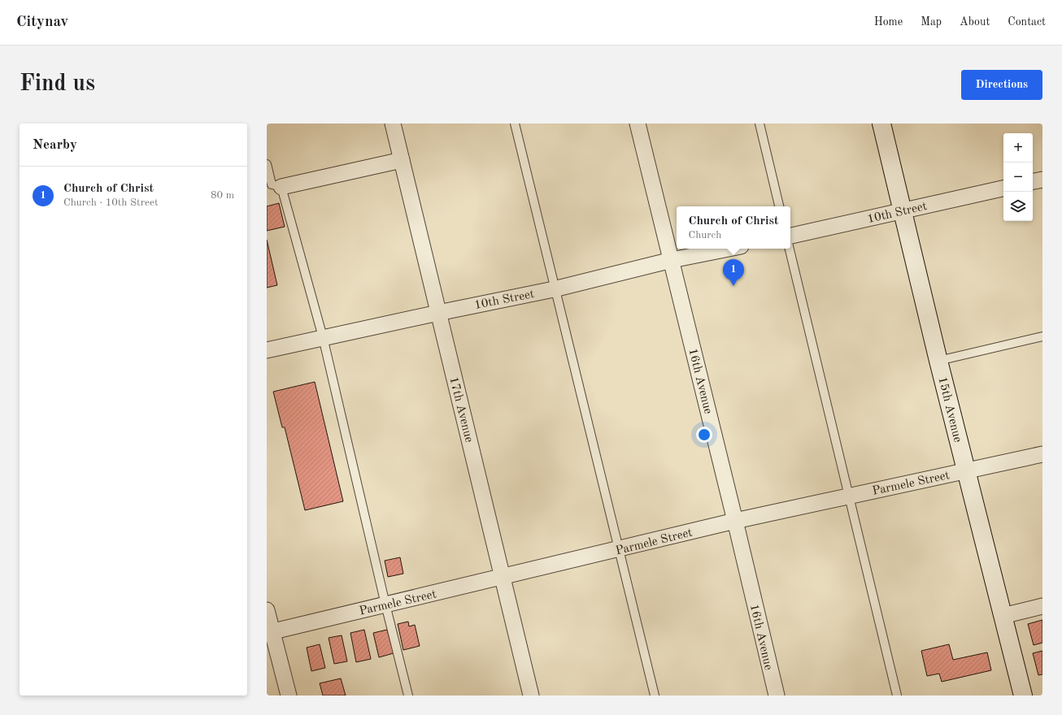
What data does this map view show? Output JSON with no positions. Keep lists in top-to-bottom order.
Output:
{
  "streets": {
    "main road": ["15th Avenue"],
    "street": [
      "10th Street",
      "16th Avenue",
      "17th Avenue",
      "Parmele Street"
    ]
  },
  "crossings": [
    ["10th Street", "16th Avenue"],
    ["10th Street", "17th Avenue"],
    ["10th Street", "15th Avenue"],
    ["16th Avenue", "Parmele Street"],
    ["17th Avenue", "Parmele Street"],
    ["15th Avenue", "Parmele Street"]
  ],
  "page": {
    "header": "Citynav",
    "nav": [
      "Home",
      "Map",
      "About",
      "Contact"
    ],
    "buttons": "Directions",
    "title": "Find us",
    "heading": "Nearby",
    "map_buttons": ["+", "−"],
    "list": [
      {
        "mark": "1",
        "name": "Church of Christ",
        "note": "Church · 10th Street",
        "value": "80 m"
      }
    ],
    "popup": ["Church of Christ", "Church"],
    "pins": "1"
  }
}
